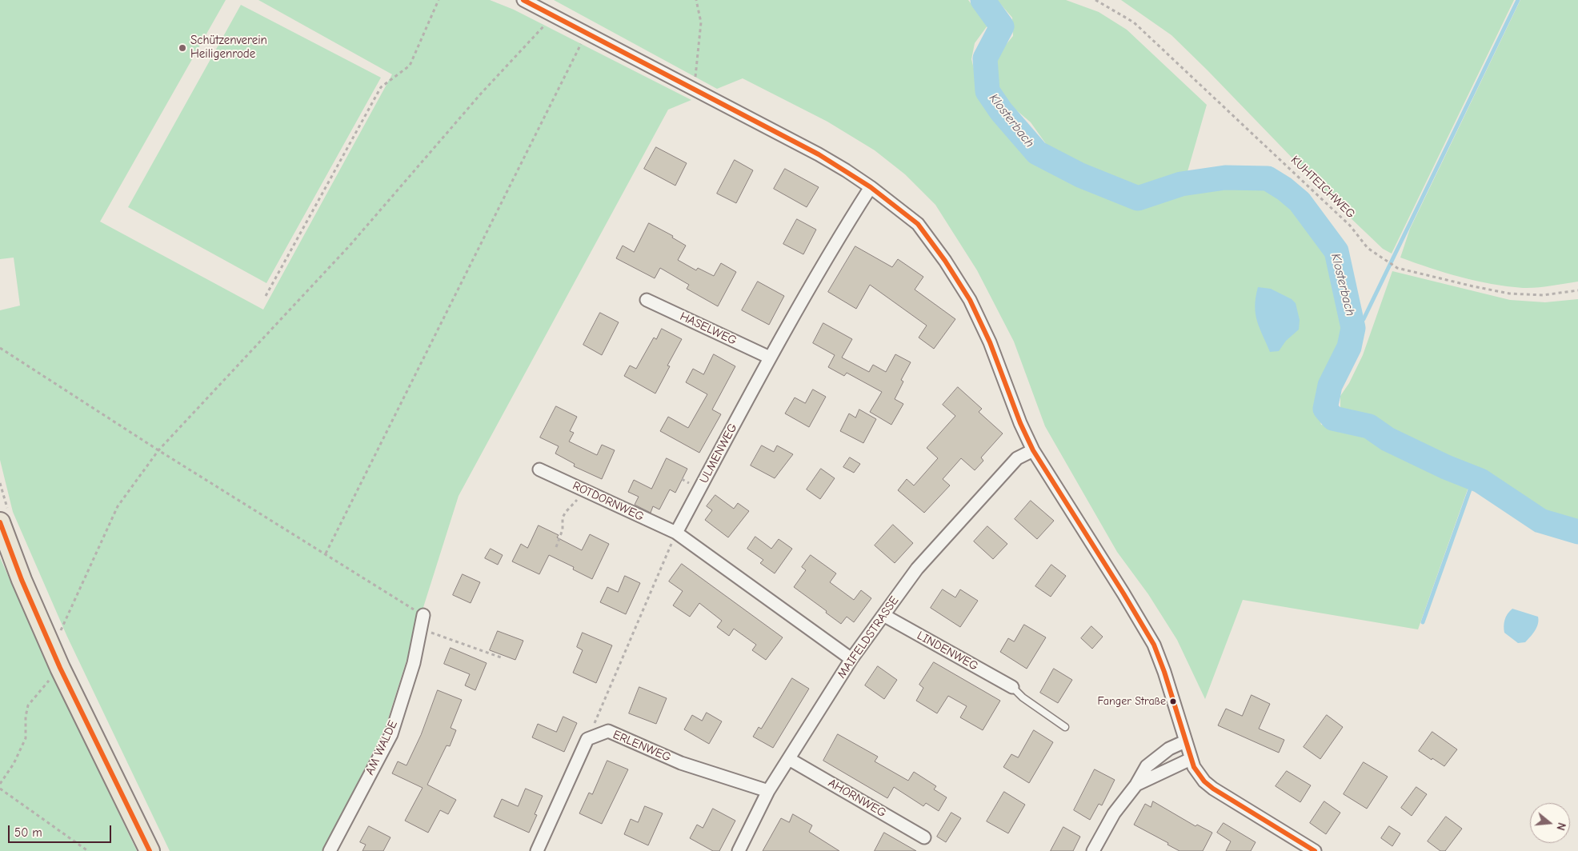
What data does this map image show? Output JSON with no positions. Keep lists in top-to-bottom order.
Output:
{
  "streets": {
    "street": [
      "HASELWEG",
      "ULMENWEG",
      "ROTDORNWEG",
      "MAIFELDSTRASSE",
      "LINDENWEG",
      "ERLENWEG",
      "AM WALDE",
      "AHORNWEG"
    ],
    "path": ["KUHTEICHWEG"]
  },
  "crossings": [
    ["HASELWEG", "ULMENWEG"],
    ["ULMENWEG", "ROTDORNWEG"],
    ["MAIFELDSTRASSE", "LINDENWEG"],
    ["MAIFELDSTRASSE", "ERLENWEG"],
    ["MAIFELDSTRASSE", "AHORNWEG"]
  ],
  "water": ["Klosterbach"],
  "places": ["Schützenverein Heiligenrode", "Fanger Straße"],
  "scale_bar": "50 m",
  "north": "right"
}
